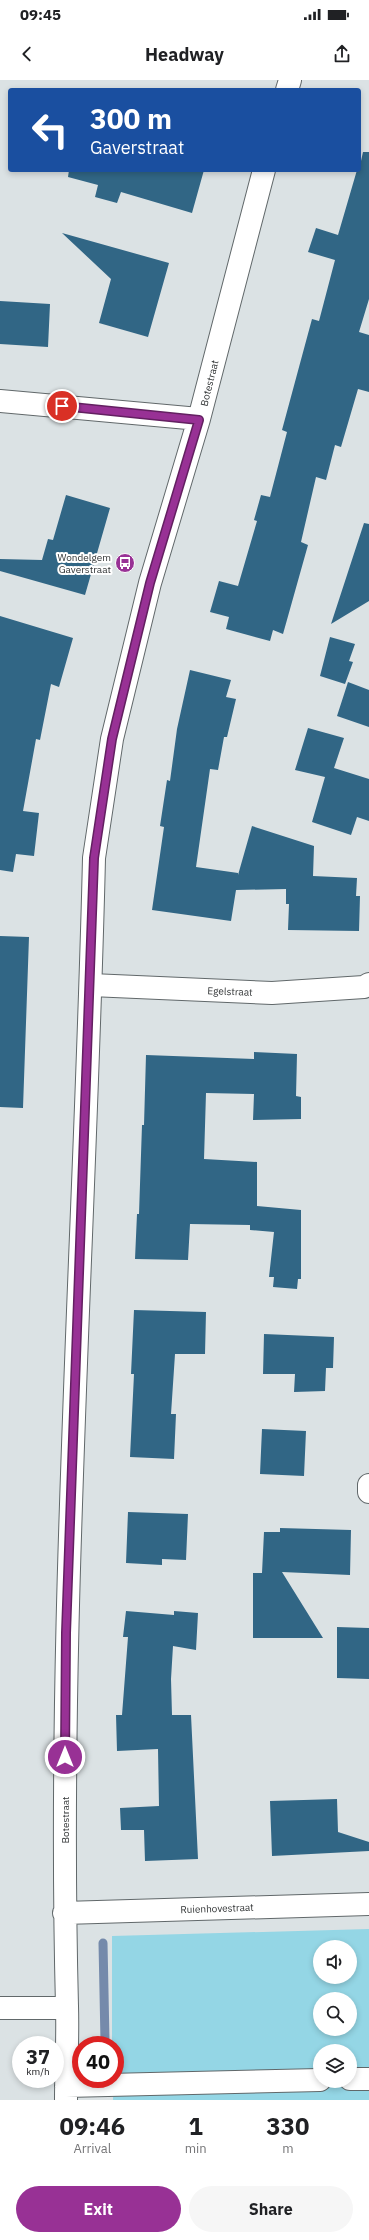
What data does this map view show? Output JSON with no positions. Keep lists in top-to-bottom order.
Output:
{
  "streets": {
    "street": ["Botestraat", "Egelstraat", "Ruienhovestraat"]
  },
  "crossings": [
    ["Botestraat", "Egelstraat"],
    ["Botestraat", "Ruienhovestraat"]
  ],
  "places": {
    "bus stop": ["Wondelgem Gaverstraat"]
  },
  "page": {
    "status": "09:45",
    "header": "Headway",
    "turn": ["300 m", "Gaverstraat"],
    "speed": "37 km/h",
    "limit": "40",
    "eta": [
      "09:46",
      "Arrival",
      "1",
      "min",
      "330",
      "m"
    ],
    "buttons": ["Exit", "Share"]
  }
}
